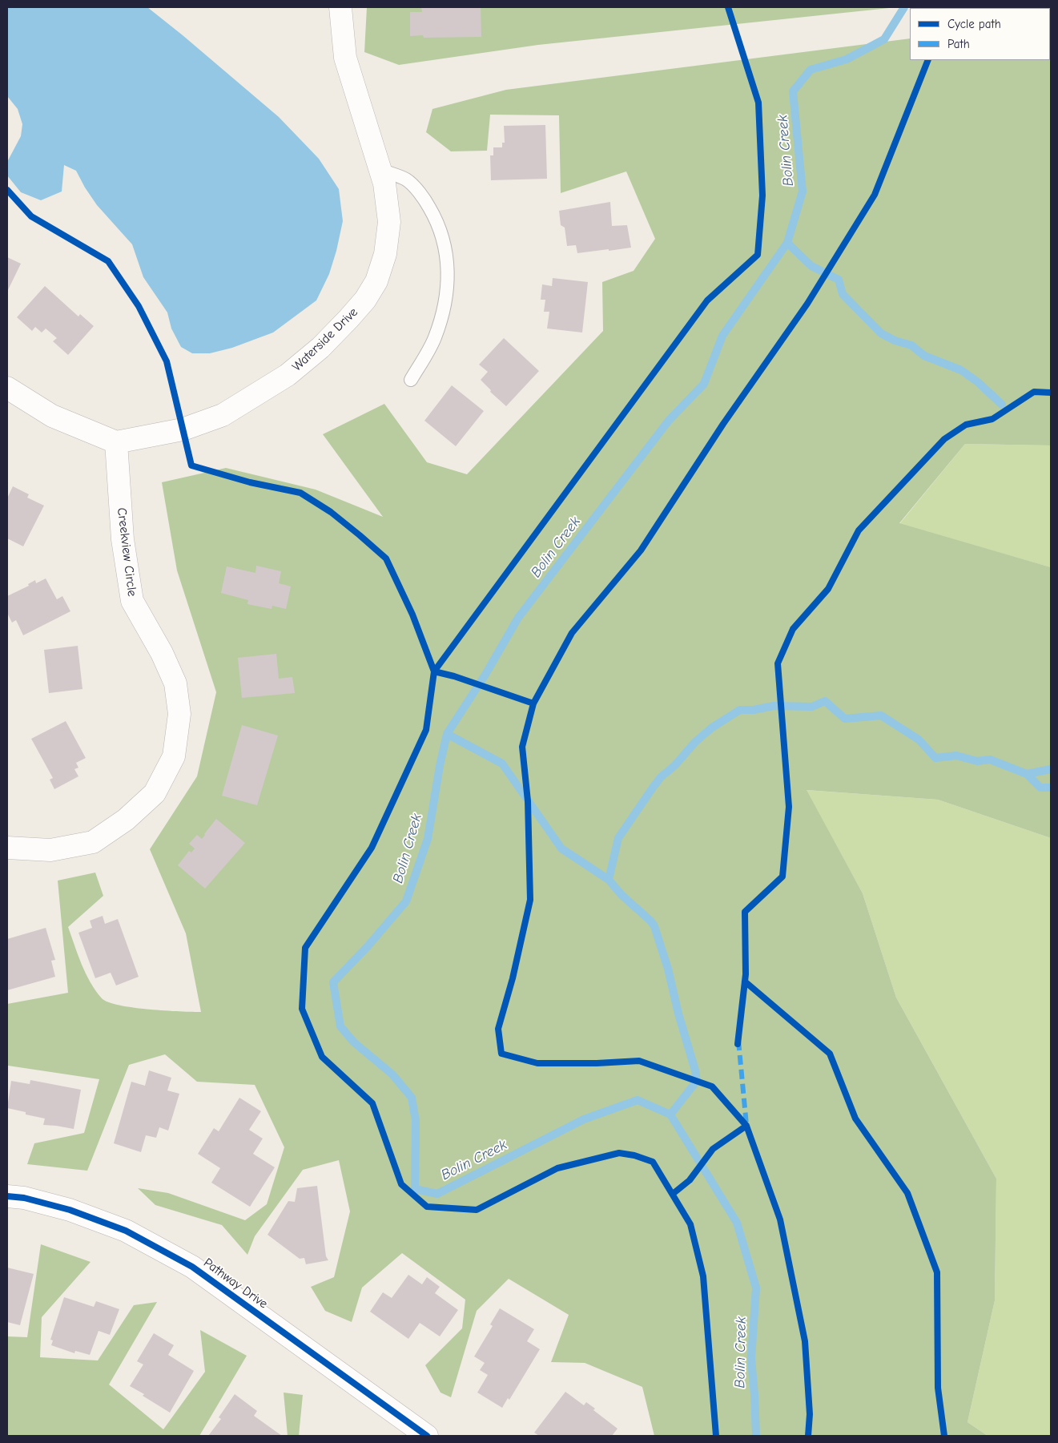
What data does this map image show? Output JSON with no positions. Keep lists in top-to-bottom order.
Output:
{
  "streets": {
    "street": ["Waterside Drive", "Creekview Circle", "Pathway Drive"]
  },
  "crossings": [
    ["Waterside Drive", "Creekview Circle"]
  ],
  "water": ["Bolin Creek"],
  "legend": ["Cycle path", "Path"]
}
